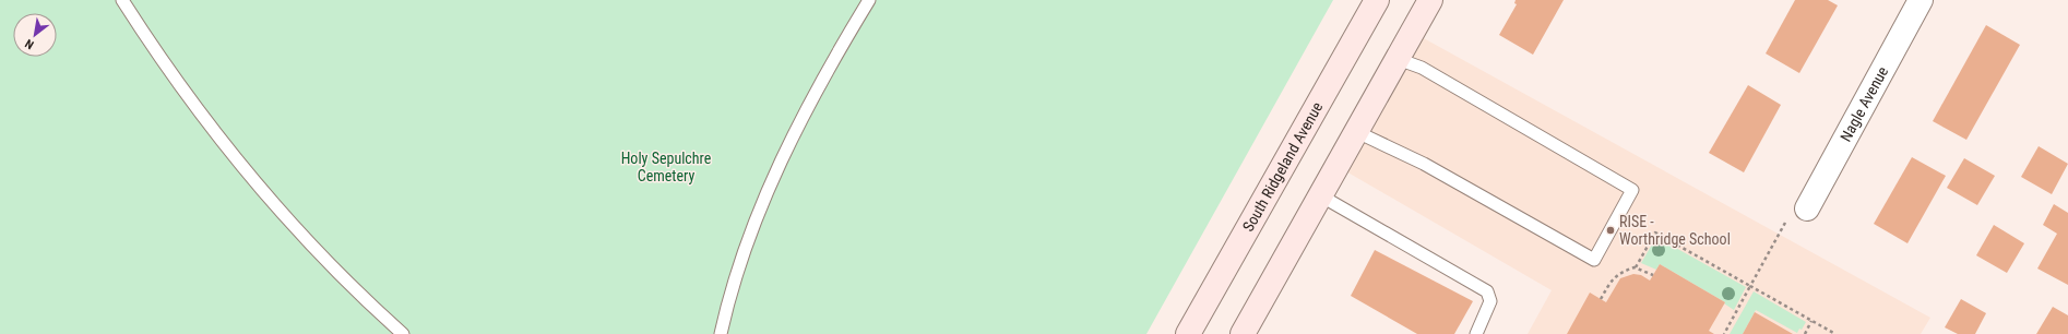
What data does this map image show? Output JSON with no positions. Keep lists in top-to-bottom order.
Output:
{
  "streets": {
    "main road": ["South Ridgeland Avenue"],
    "street": ["Nagle Avenue"]
  },
  "parks": ["Holy Sepulchre Cemetery"],
  "places": ["RISE - Worthridge School"],
  "north": "bottom left"
}
